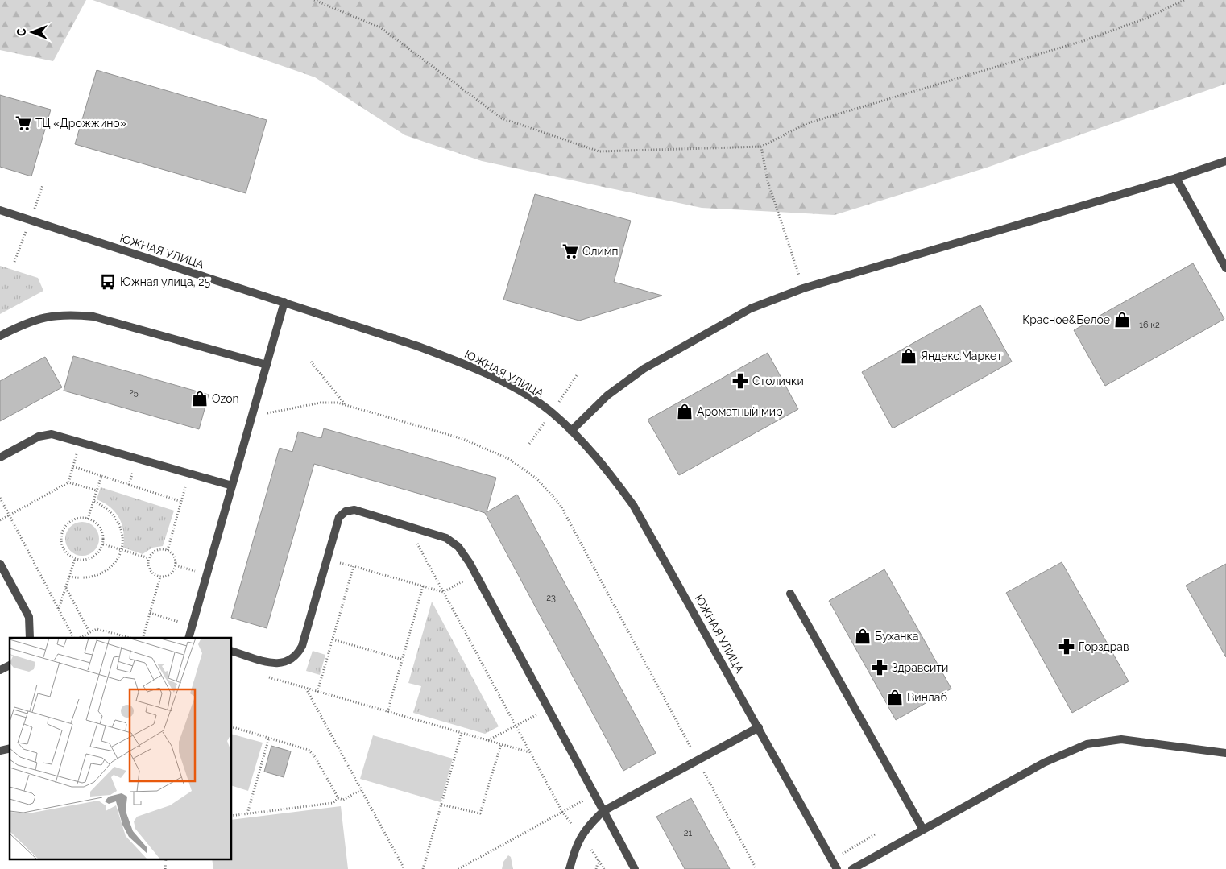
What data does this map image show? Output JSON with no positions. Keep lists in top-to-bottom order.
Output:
{
  "streets": {
    "street": ["ЮЖНАЯ УЛИЦА"]
  },
  "places": {
    "supermarket": ["ТЦ «Дрожжино»", "Олимп"],
    "bus stop": ["Южная улица, 25"],
    "shop": [
      "Красное&Белое",
      "Яндекс.Маркет",
      "Ozon",
      "Ароматный мир",
      "Буханка",
      "Винлаб"
    ],
    "pharmacy": ["Столички", "Горздрав", "Здравсити"]
  },
  "house_numbers": [
    "16 к2",
    "25",
    "23",
    "21"
  ],
  "north": "left"
}
